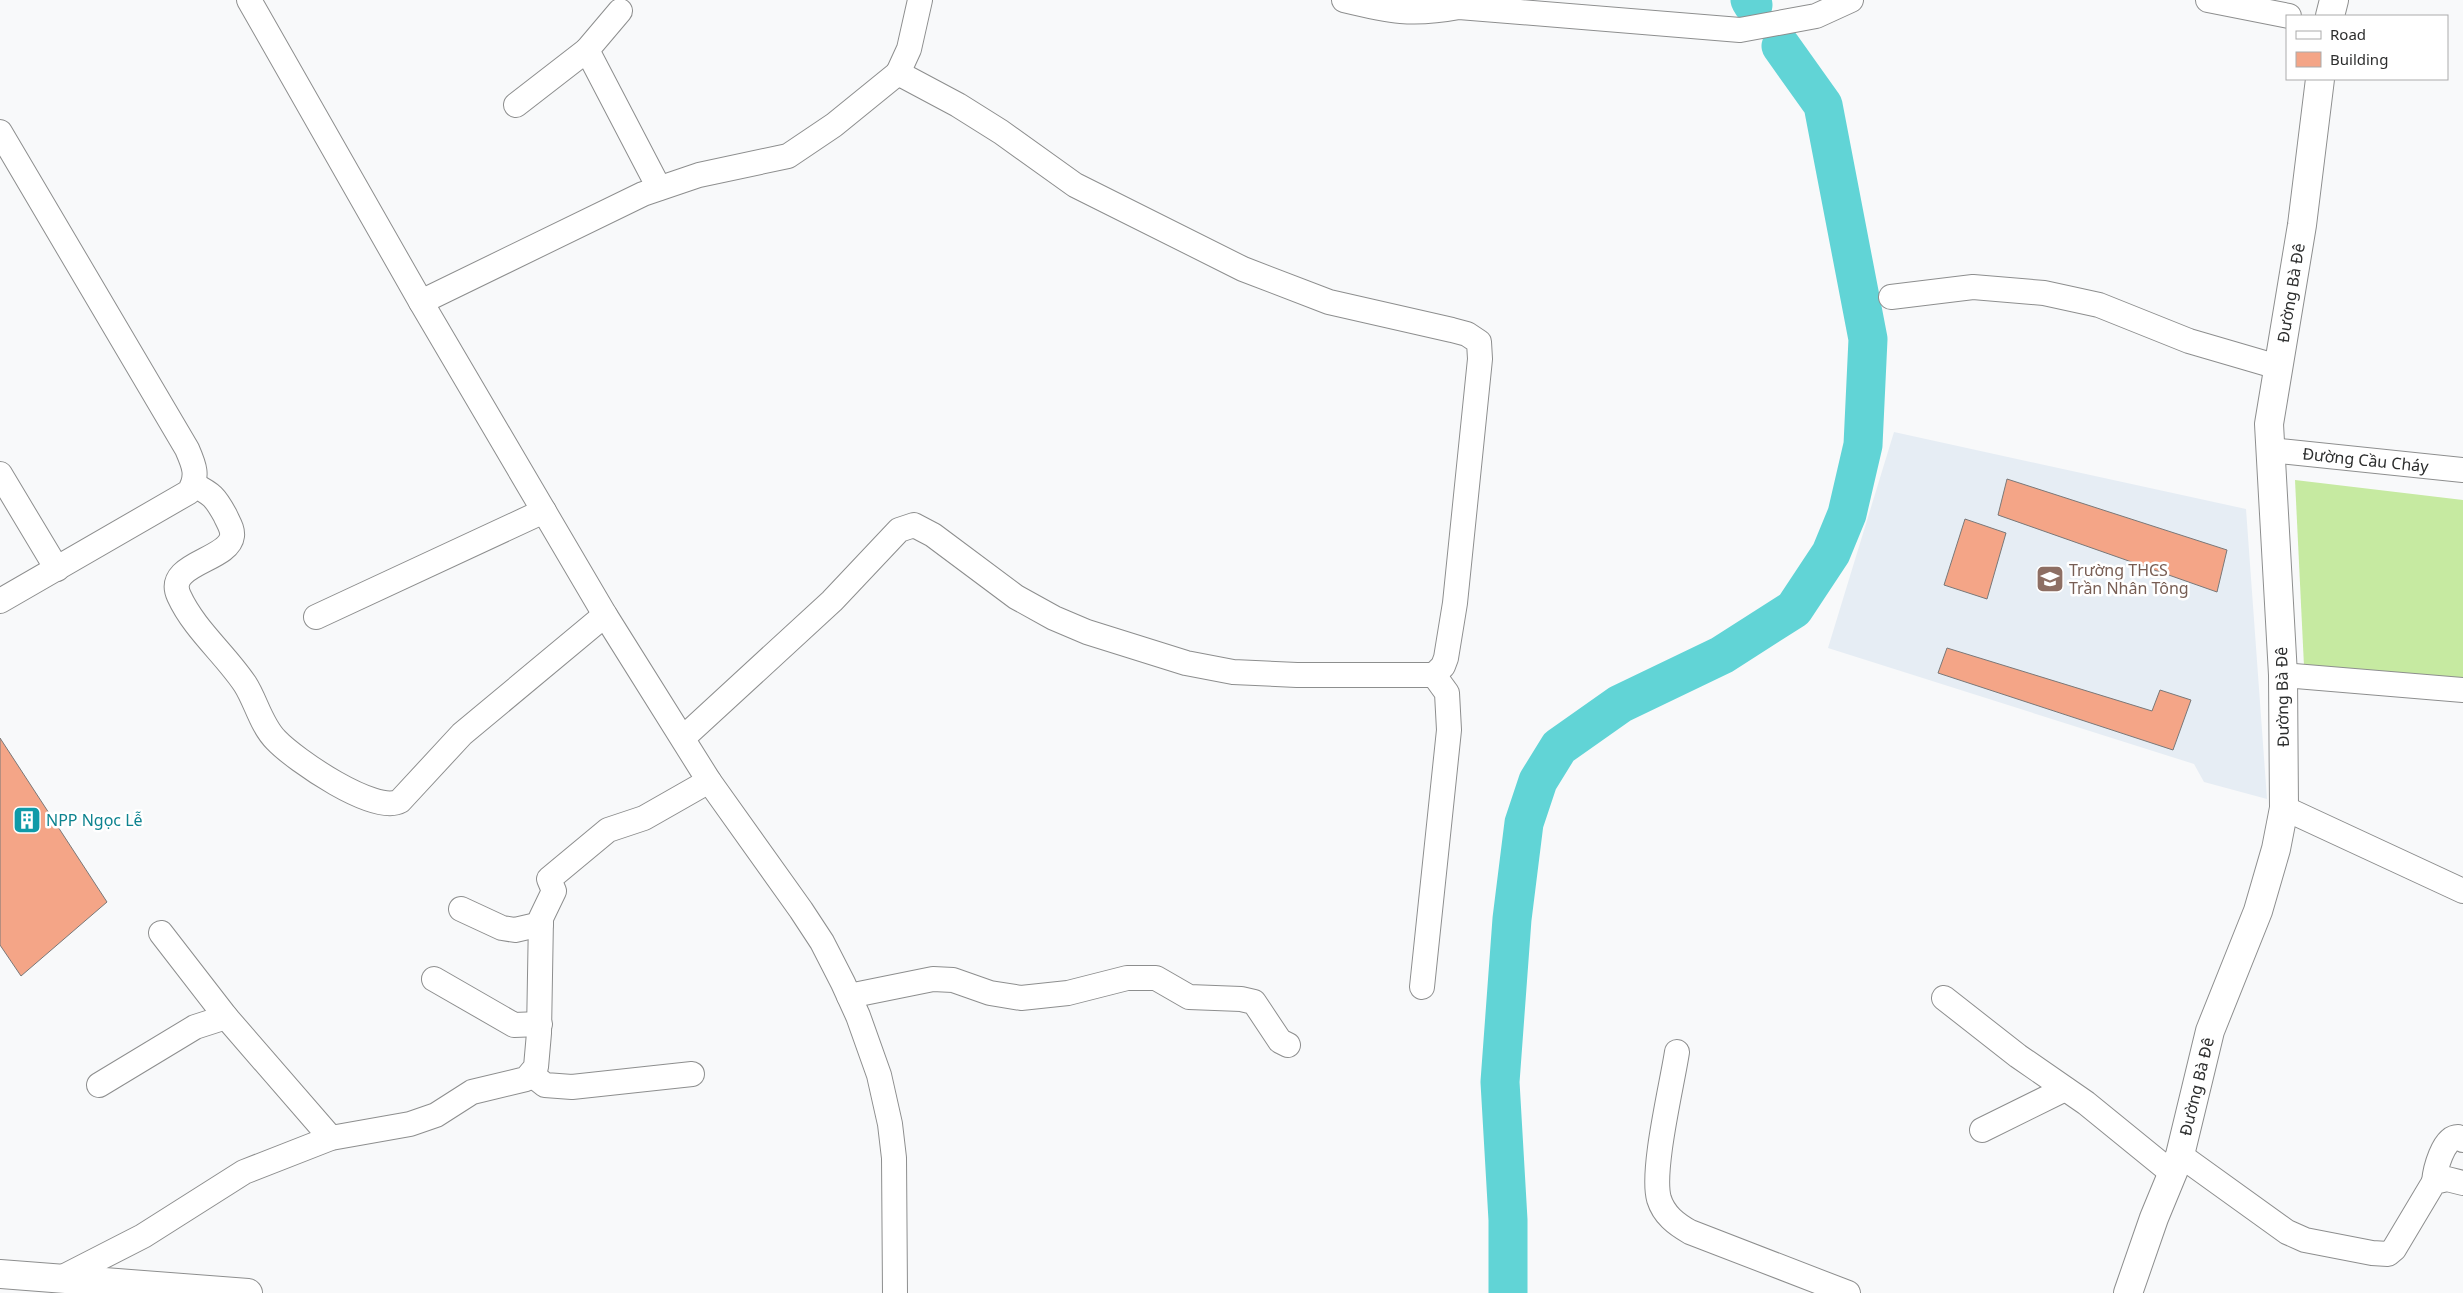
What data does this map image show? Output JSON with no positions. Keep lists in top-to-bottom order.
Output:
{
  "streets": {
    "street": ["Đường Bà Đê", "Đường Cầu Cháy"]
  },
  "crossings": [
    ["Đường Bà Đê", "Đường Cầu Cháy"]
  ],
  "places": {
    "school or university": ["Trường THCS Trần Nhân Tông"],
    "building": ["NPP Ngọc Lễ"]
  },
  "legend": ["Road", "Building"]
}
